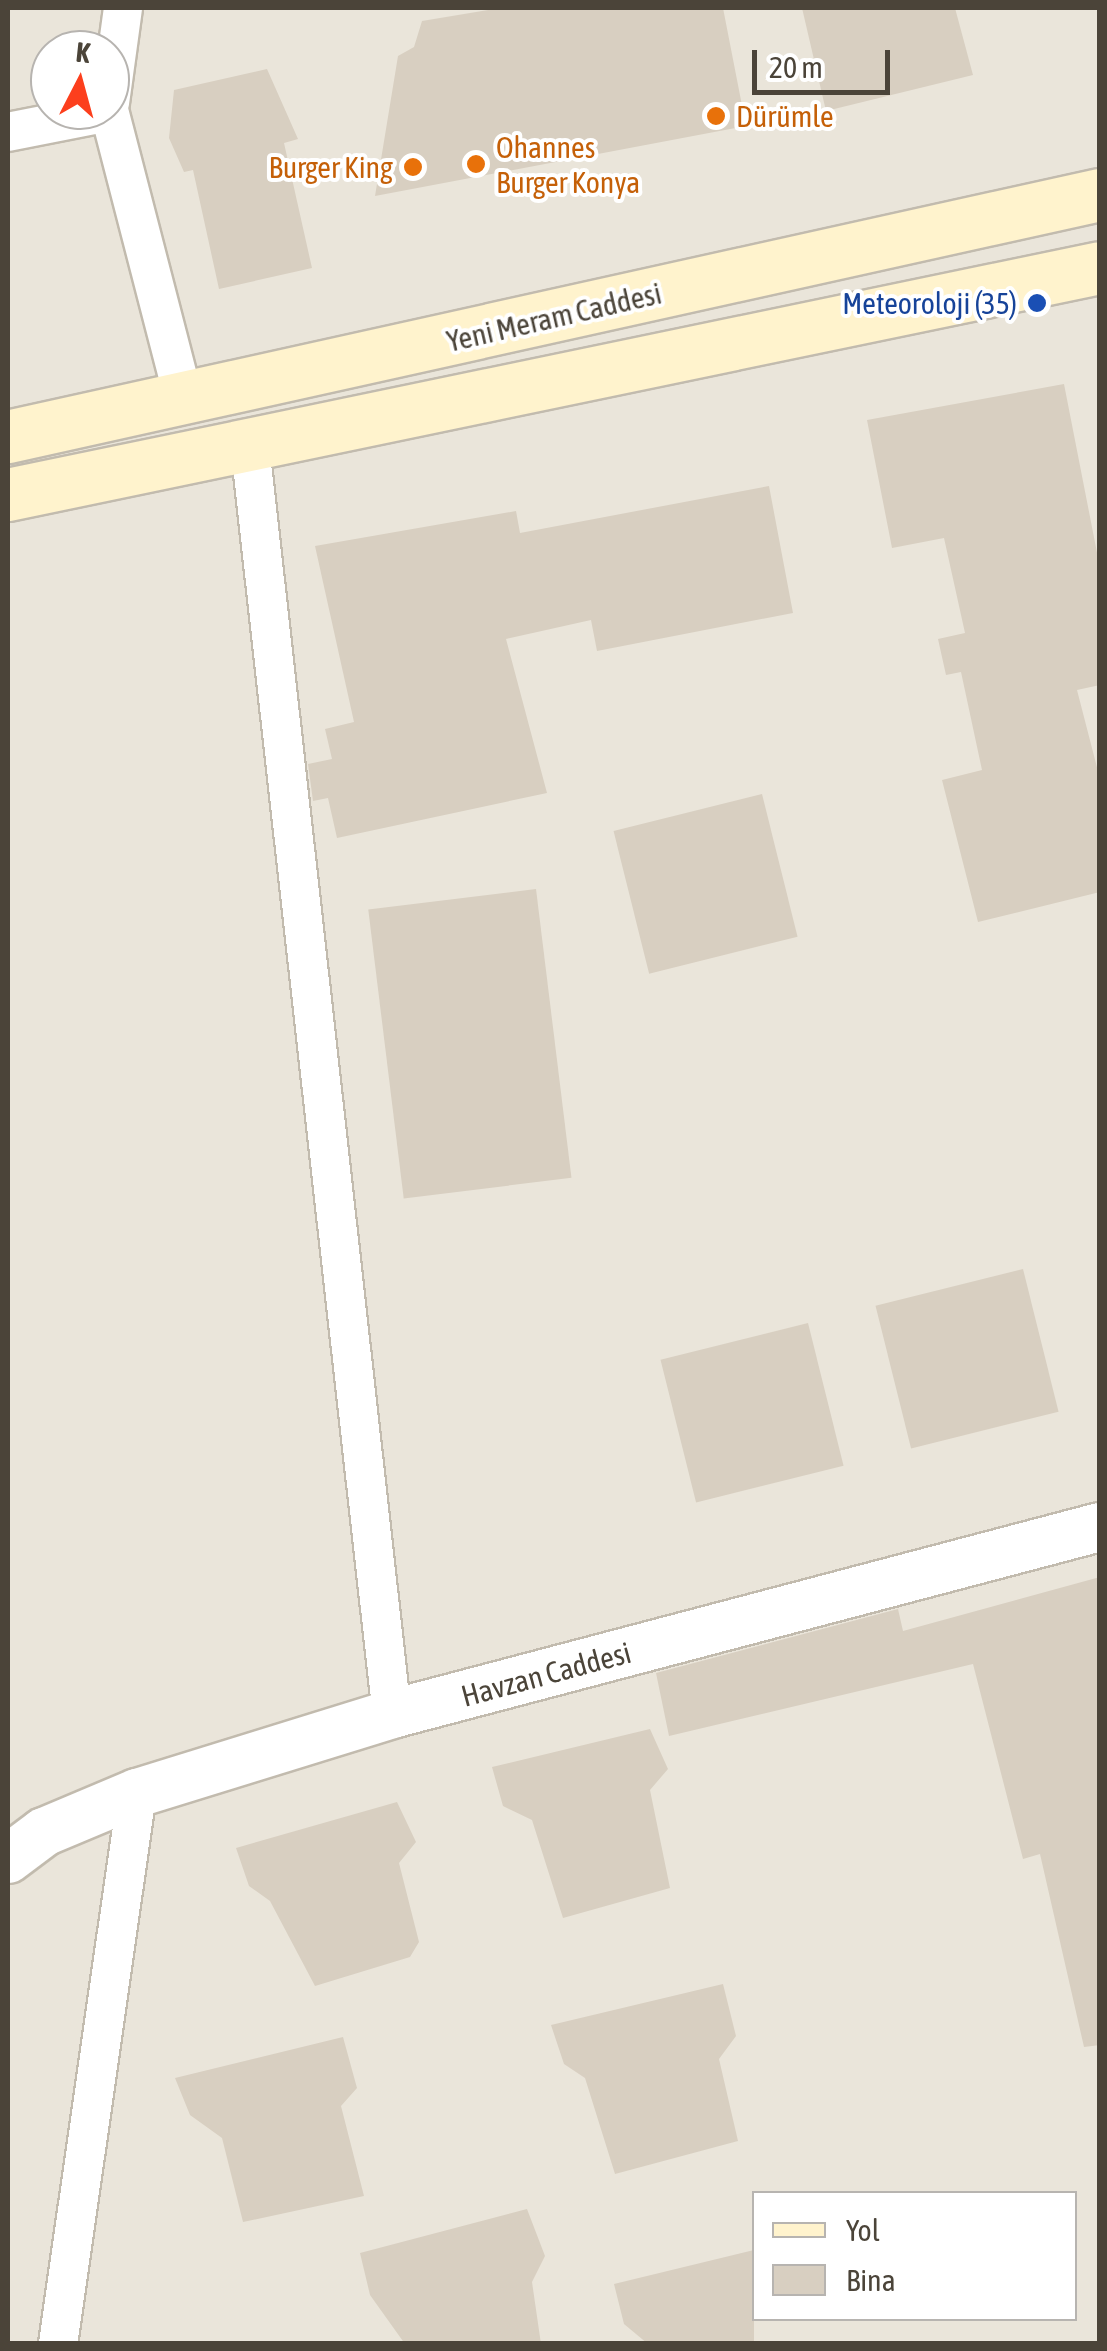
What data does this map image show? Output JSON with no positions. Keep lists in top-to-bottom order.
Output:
{
  "streets": {
    "main road": ["Yeni Meram Caddesi"],
    "street": ["Havzan Caddesi"]
  },
  "places": [
    "Dürümle",
    "Ohannes Burger Konya",
    "Burger King",
    "Meteoroloji (35)"
  ],
  "legend": ["Yol", "Bina"],
  "scale_bar": "20 m",
  "north": "top"
}
